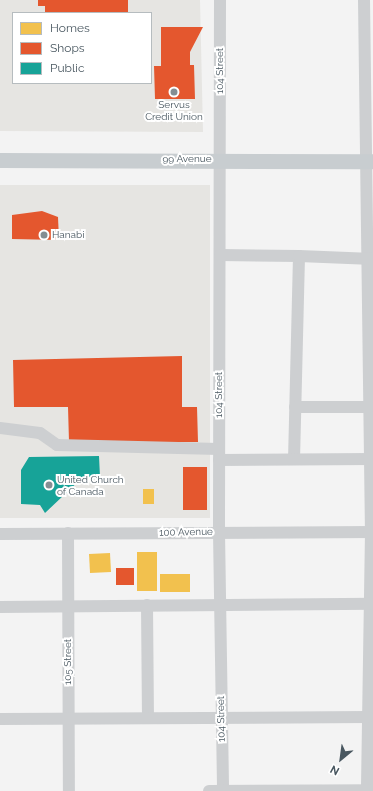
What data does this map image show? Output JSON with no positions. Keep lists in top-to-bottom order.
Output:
{
  "streets": {
    "main road": ["99 Avenue"],
    "street": ["104 Street", "100 Avenue", "105 Street"]
  },
  "crossings": [
    ["104 Street", "99 Avenue"],
    ["104 Street", "100 Avenue"],
    ["100 Avenue", "105 Street"]
  ],
  "places": ["Servus Credit Union", "Hanabi", "United Church of Canada"],
  "legend": ["Homes", "Shops", "Public"],
  "north": "bottom left"
}
